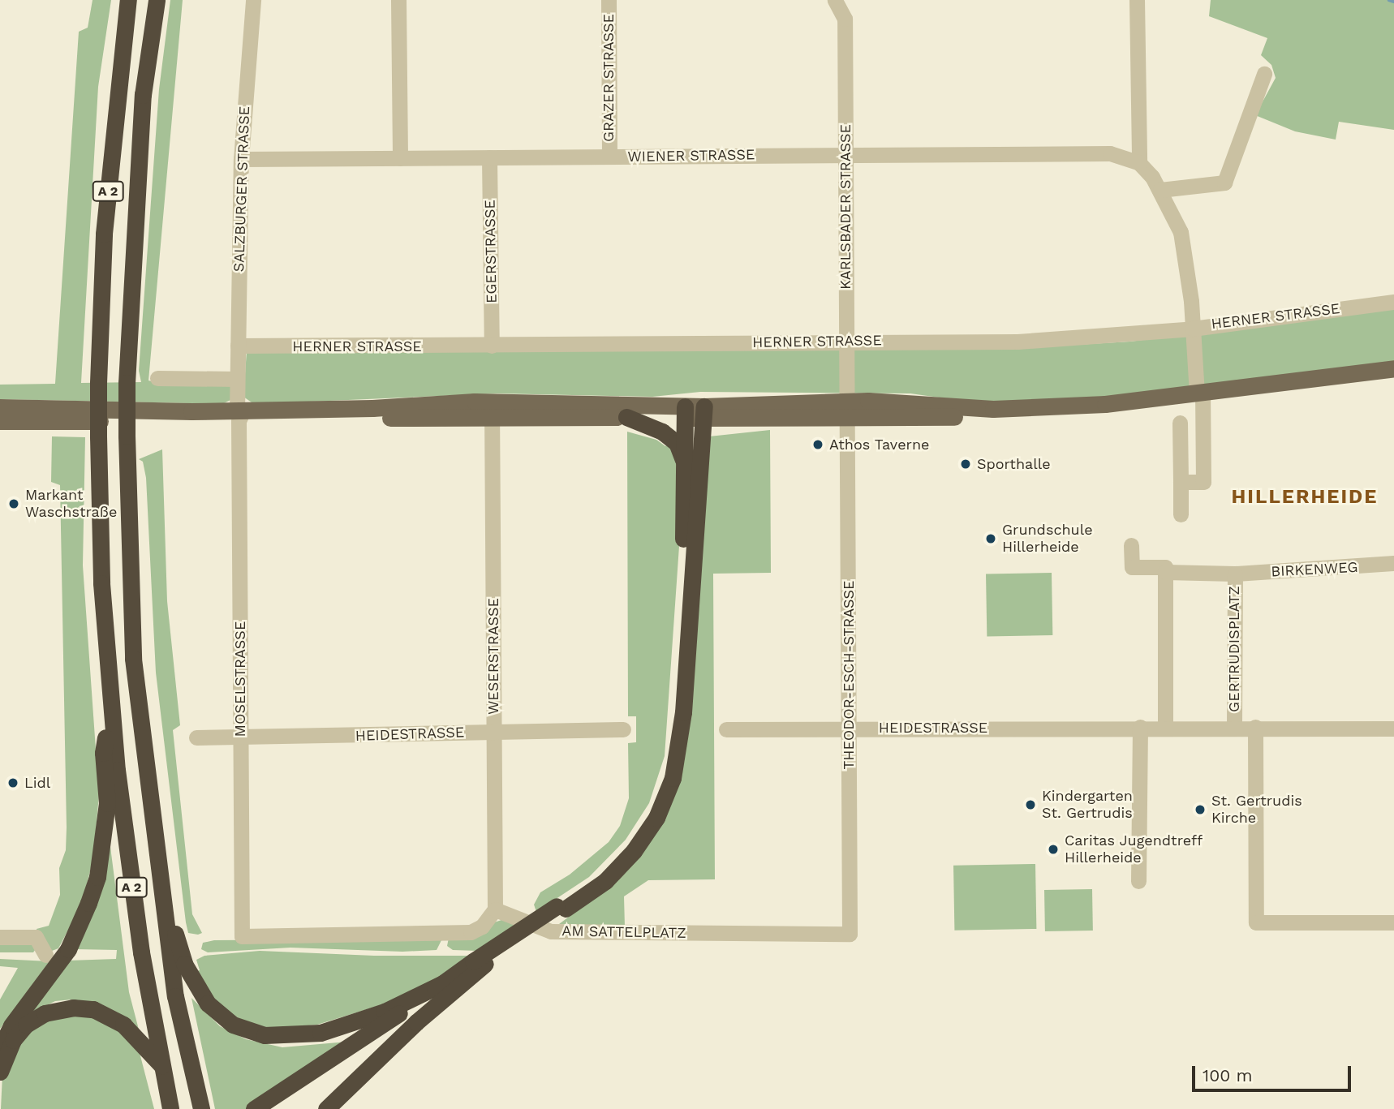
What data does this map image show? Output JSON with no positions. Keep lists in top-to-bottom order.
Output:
{
  "streets": {
    "highway": ["A 2"],
    "street": [
      "GRAZER STRASSE",
      "WIENER STRASSE",
      "SALZBURGER STRASSE",
      "KARLSBADER STRASSE",
      "EGERSTRASSE",
      "HERNER STRASSE",
      "BIRKENWEG",
      "GERTRUDISPLATZ",
      "WESERSTRASSE",
      "THEODOR-ESCH-STRASSE",
      "MOSELSTRASSE",
      "HEIDESTRASSE",
      "AM SATTELPLATZ"
    ]
  },
  "crossings": [
    ["GRAZER STRASSE", "WIENER STRASSE"],
    ["WIENER STRASSE", "SALZBURGER STRASSE"],
    ["WIENER STRASSE", "KARLSBADER STRASSE"],
    ["WIENER STRASSE", "EGERSTRASSE"],
    ["SALZBURGER STRASSE", "HERNER STRASSE"],
    ["SALZBURGER STRASSE", "MOSELSTRASSE"],
    ["KARLSBADER STRASSE", "HERNER STRASSE"],
    ["KARLSBADER STRASSE", "THEODOR-ESCH-STRASSE"],
    ["EGERSTRASSE", "HERNER STRASSE"],
    ["BIRKENWEG", "GERTRUDISPLATZ"],
    ["GERTRUDISPLATZ", "HEIDESTRASSE"],
    ["WESERSTRASSE", "MOSELSTRASSE"],
    ["WESERSTRASSE", "HEIDESTRASSE"],
    ["WESERSTRASSE", "AM SATTELPLATZ"],
    ["THEODOR-ESCH-STRASSE", "HEIDESTRASSE"],
    ["THEODOR-ESCH-STRASSE", "AM SATTELPLATZ"],
    ["MOSELSTRASSE", "HEIDESTRASSE"],
    ["MOSELSTRASSE", "AM SATTELPLATZ"]
  ],
  "districts": ["HILLERHEIDE"],
  "places": [
    "Athos Taverne",
    "Sporthalle",
    "Markant Waschstraße",
    "Grundschule Hillerheide",
    "Lidl",
    "Kindergarten St. Gertrudis",
    "St. Gertrudis Kirche",
    "Caritas Jugendtreff Hillerheide"
  ],
  "scale_bar": "100 m"
}
